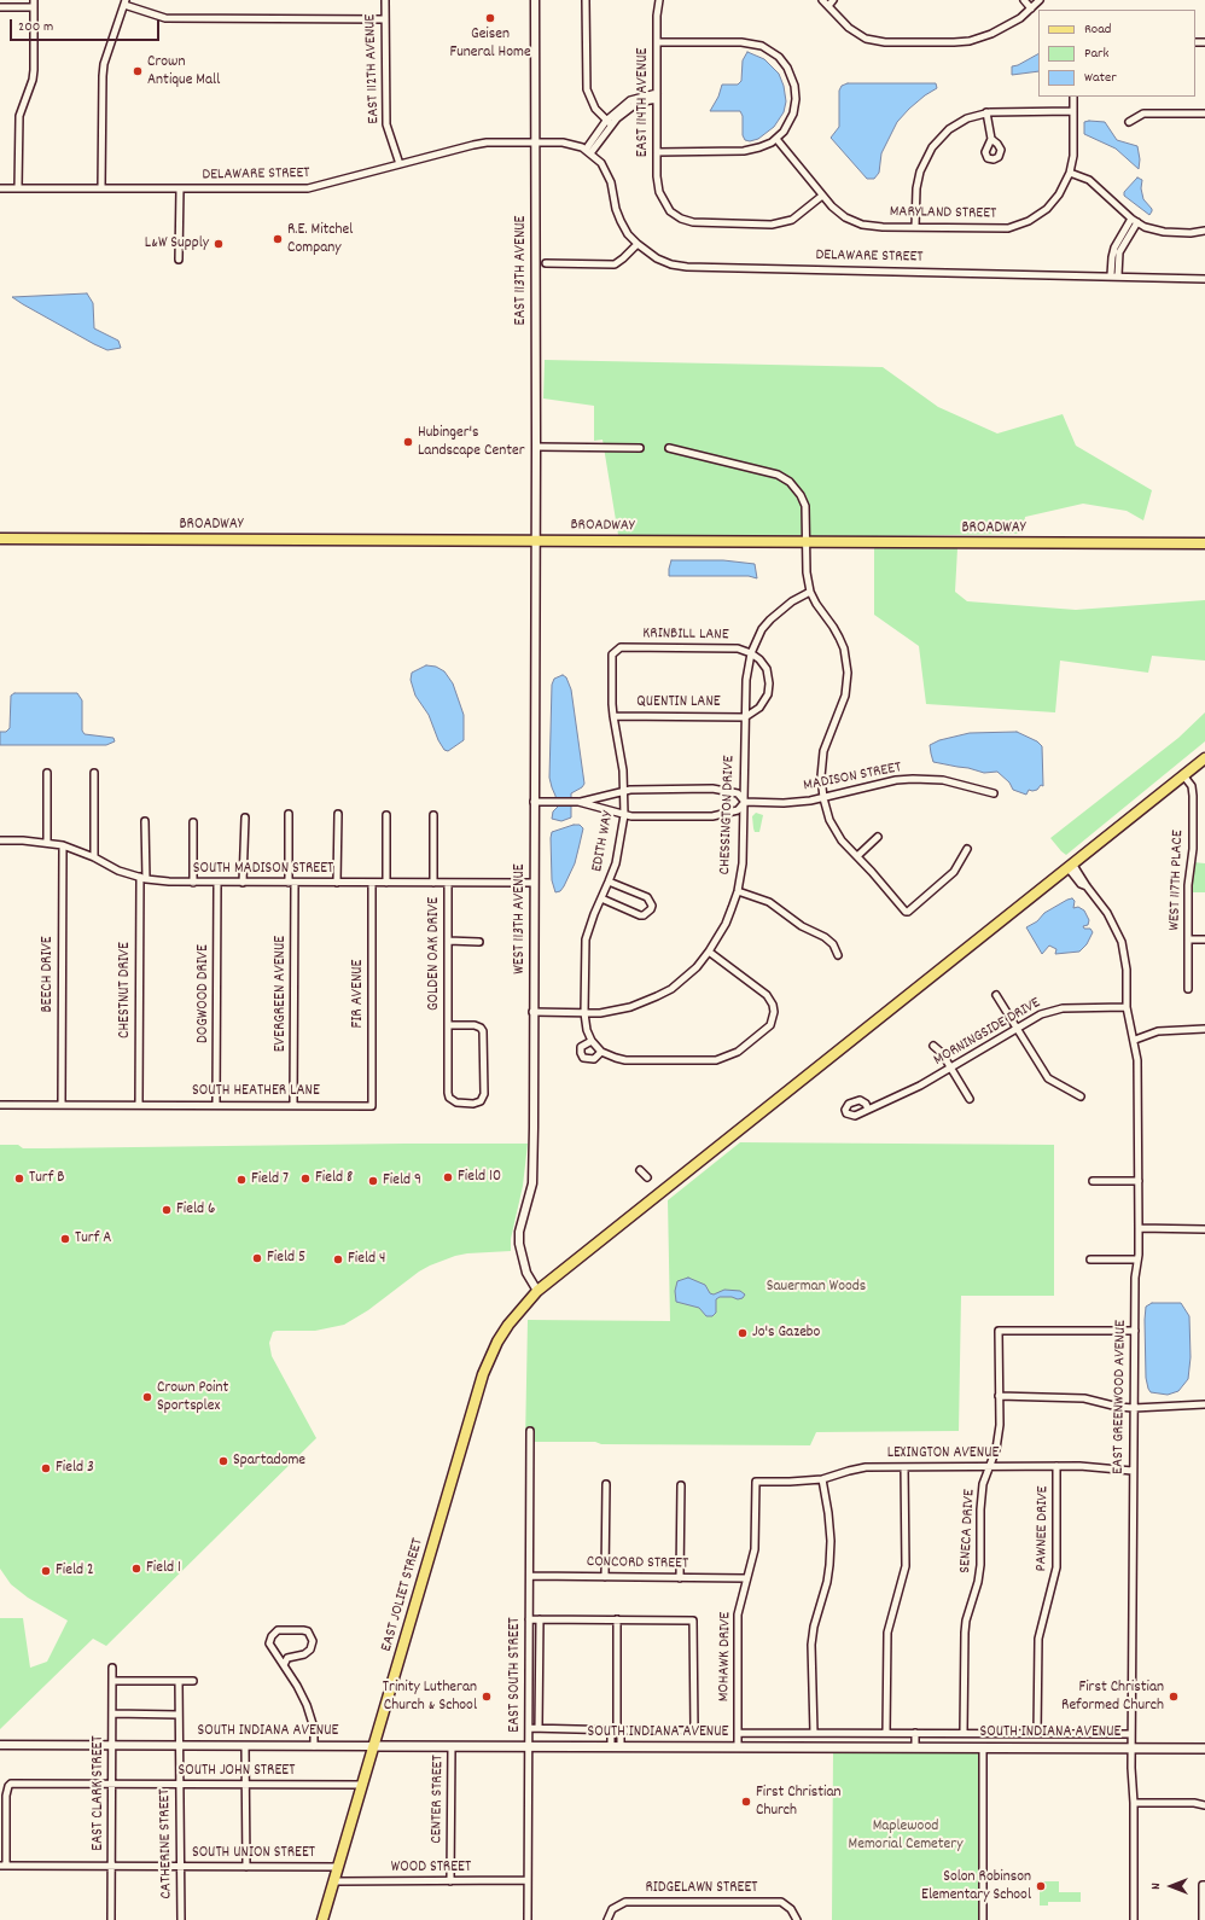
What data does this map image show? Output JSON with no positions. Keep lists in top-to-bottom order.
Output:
{
  "streets": {
    "main road": ["BROADWAY", "EAST JOLIET STREET", "SOUTH INDIANA AVENUE"],
    "street": [
      "EAST 112TH AVENUE",
      "EAST 114TH AVENUE",
      "DELAWARE STREET",
      "MARYLAND STREET",
      "EAST 113TH AVENUE",
      "KRINBILL LANE",
      "QUENTIN LANE",
      "MADISON STREET",
      "CHESSINGTON DRIVE",
      "EDITH WAY",
      "SOUTH MADISON STREET",
      "WEST 117TH PLACE",
      "WEST 113TH AVENUE",
      "GOLDEN OAK DRIVE",
      "BEECH DRIVE",
      "CHESTNUT DRIVE",
      "DOGWOOD DRIVE",
      "EVERGREEN AVENUE",
      "FIR AVENUE",
      "MORNINGSIDE DRIVE",
      "SOUTH HEATHER LANE",
      "EAST GREENWOOD AVENUE",
      "LEXINGTON AVENUE",
      "PAWNEE DRIVE",
      "SENECA DRIVE",
      "CONCORD STREET",
      "MOHAWK DRIVE",
      "EAST SOUTH STREET",
      "SOUTH JOHN STREET",
      "EAST CLARK STREET",
      "CENTER STREET",
      "CATHERINE STREET",
      "SOUTH UNION STREET",
      "WOOD STREET",
      "RIDGELAWN STREET"
    ]
  },
  "crossings": [
    ["EAST 112TH AVENUE", "DELAWARE STREET"],
    ["EAST 114TH AVENUE", "MARYLAND STREET"],
    ["DELAWARE STREET", "EAST 113TH AVENUE"],
    ["EAST 113TH AVENUE", "BROADWAY"],
    ["EAST 113TH AVENUE", "WEST 113TH AVENUE"],
    ["BROADWAY", "WEST 113TH AVENUE"],
    ["KRINBILL LANE", "CHESSINGTON DRIVE"],
    ["KRINBILL LANE", "EDITH WAY"],
    ["QUENTIN LANE", "CHESSINGTON DRIVE"],
    ["QUENTIN LANE", "EDITH WAY"],
    ["MADISON STREET", "CHESSINGTON DRIVE"],
    ["MADISON STREET", "EDITH WAY"],
    ["MADISON STREET", "WEST 113TH AVENUE"],
    ["CHESSINGTON DRIVE", "EDITH WAY"],
    ["CHESSINGTON DRIVE", "WEST 113TH AVENUE"],
    ["SOUTH MADISON STREET", "WEST 113TH AVENUE"],
    ["SOUTH MADISON STREET", "GOLDEN OAK DRIVE"],
    ["SOUTH MADISON STREET", "BEECH DRIVE"],
    ["SOUTH MADISON STREET", "CHESTNUT DRIVE"],
    ["SOUTH MADISON STREET", "DOGWOOD DRIVE"],
    ["SOUTH MADISON STREET", "EVERGREEN AVENUE"],
    ["SOUTH MADISON STREET", "FIR AVENUE"],
    ["WEST 117TH PLACE", "EAST JOLIET STREET"],
    ["WEST 113TH AVENUE", "EAST JOLIET STREET"],
    ["BEECH DRIVE", "SOUTH HEATHER LANE"],
    ["CHESTNUT DRIVE", "SOUTH HEATHER LANE"],
    ["DOGWOOD DRIVE", "SOUTH HEATHER LANE"],
    ["EVERGREEN AVENUE", "SOUTH HEATHER LANE"],
    ["FIR AVENUE", "SOUTH HEATHER LANE"],
    ["MORNINGSIDE DRIVE", "EAST GREENWOOD AVENUE"],
    ["EAST GREENWOOD AVENUE", "LEXINGTON AVENUE"],
    ["EAST GREENWOOD AVENUE", "SENECA DRIVE"],
    ["EAST GREENWOOD AVENUE", "EAST JOLIET STREET"],
    ["EAST GREENWOOD AVENUE", "SOUTH INDIANA AVENUE"],
    ["LEXINGTON AVENUE", "PAWNEE DRIVE"],
    ["LEXINGTON AVENUE", "SENECA DRIVE"],
    ["LEXINGTON AVENUE", "MOHAWK DRIVE"],
    ["CONCORD STREET", "MOHAWK DRIVE"],
    ["CONCORD STREET", "EAST SOUTH STREET"],
    ["EAST JOLIET STREET", "SOUTH INDIANA AVENUE"],
    ["EAST JOLIET STREET", "SOUTH JOHN STREET"],
    ["EAST JOLIET STREET", "SOUTH UNION STREET"],
    ["EAST JOLIET STREET", "WOOD STREET"],
    ["MOHAWK DRIVE", "SOUTH INDIANA AVENUE"],
    ["EAST SOUTH STREET", "SOUTH INDIANA AVENUE"],
    ["EAST SOUTH STREET", "WOOD STREET"],
    ["SOUTH INDIANA AVENUE", "EAST CLARK STREET"],
    ["SOUTH INDIANA AVENUE", "CENTER STREET"],
    ["SOUTH INDIANA AVENUE", "CATHERINE STREET"],
    ["SOUTH JOHN STREET", "EAST CLARK STREET"],
    ["SOUTH JOHN STREET", "CATHERINE STREET"],
    ["SOUTH JOHN STREET", "SOUTH UNION STREET"],
    ["EAST CLARK STREET", "SOUTH UNION STREET"],
    ["CENTER STREET", "WOOD STREET"],
    ["CATHERINE STREET", "SOUTH UNION STREET"]
  ],
  "parks": ["Sauerman Woods", "Maplewood Memorial Cemetery"],
  "places": [
    "Geisen Funeral Home",
    "Crown Antique Mall",
    "R.E. Mitchel Company",
    "L&W Supply",
    "Hubinger's Landscape Center",
    "Field 10",
    "Turf B",
    "Field 8",
    "Field 7",
    "Field 9",
    "Field 6",
    "Turf A",
    "Field 5",
    "Field 4",
    "Jo's Gazebo",
    "Crown Point Sportsplex",
    "Spartadome",
    "Field 3",
    "Field 1",
    "Field 2",
    "Trinity Lutheran Church & School",
    "First Christian Reformed Church",
    "First Christian Church",
    "Solon Robinson Elementary School"
  ],
  "legend": ["Road", "Park", "Water"],
  "scale_bar": "200 m",
  "north": "left"
}
